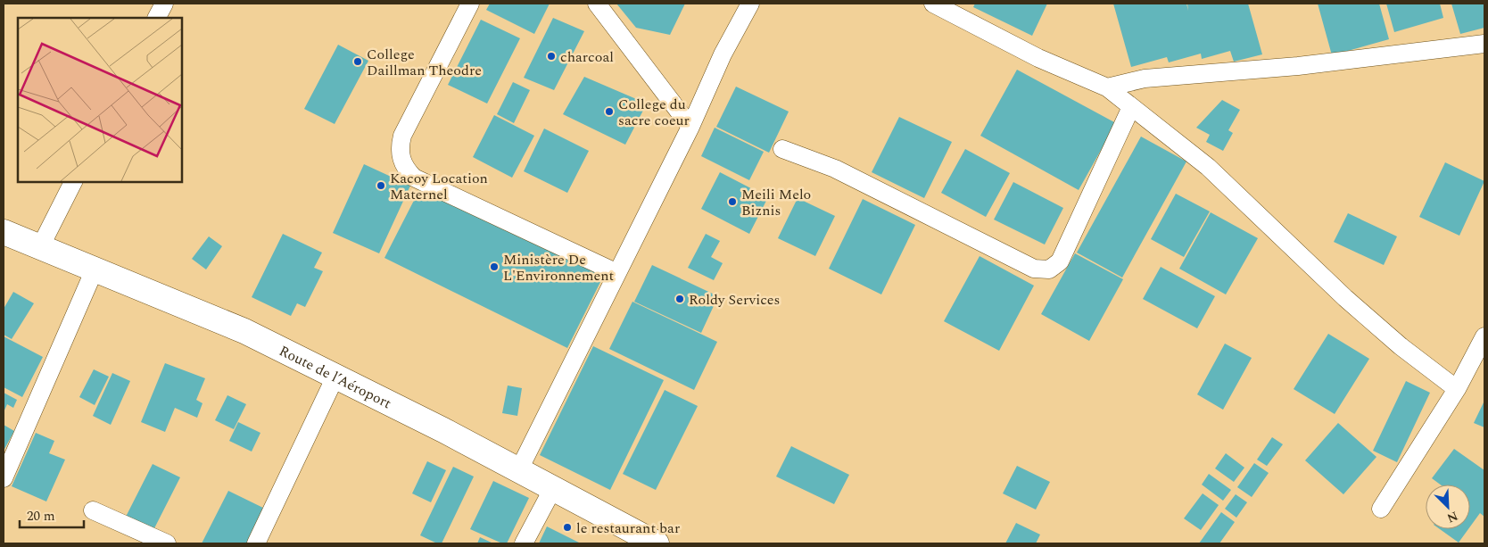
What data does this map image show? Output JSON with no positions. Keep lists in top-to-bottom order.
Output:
{
  "streets": {
    "main road": ["Route de l’Aéroport"]
  },
  "places": [
    "charcoal",
    "College Daillman Theodre",
    "College du sacre coeur",
    "Kacoy Location Maternel",
    "Meili Melo Biznis",
    "Ministère De L'Environnement",
    "Roldy Services",
    "le restaurant bar"
  ],
  "scale_bar": "20 m",
  "north": "bottom right"
}
